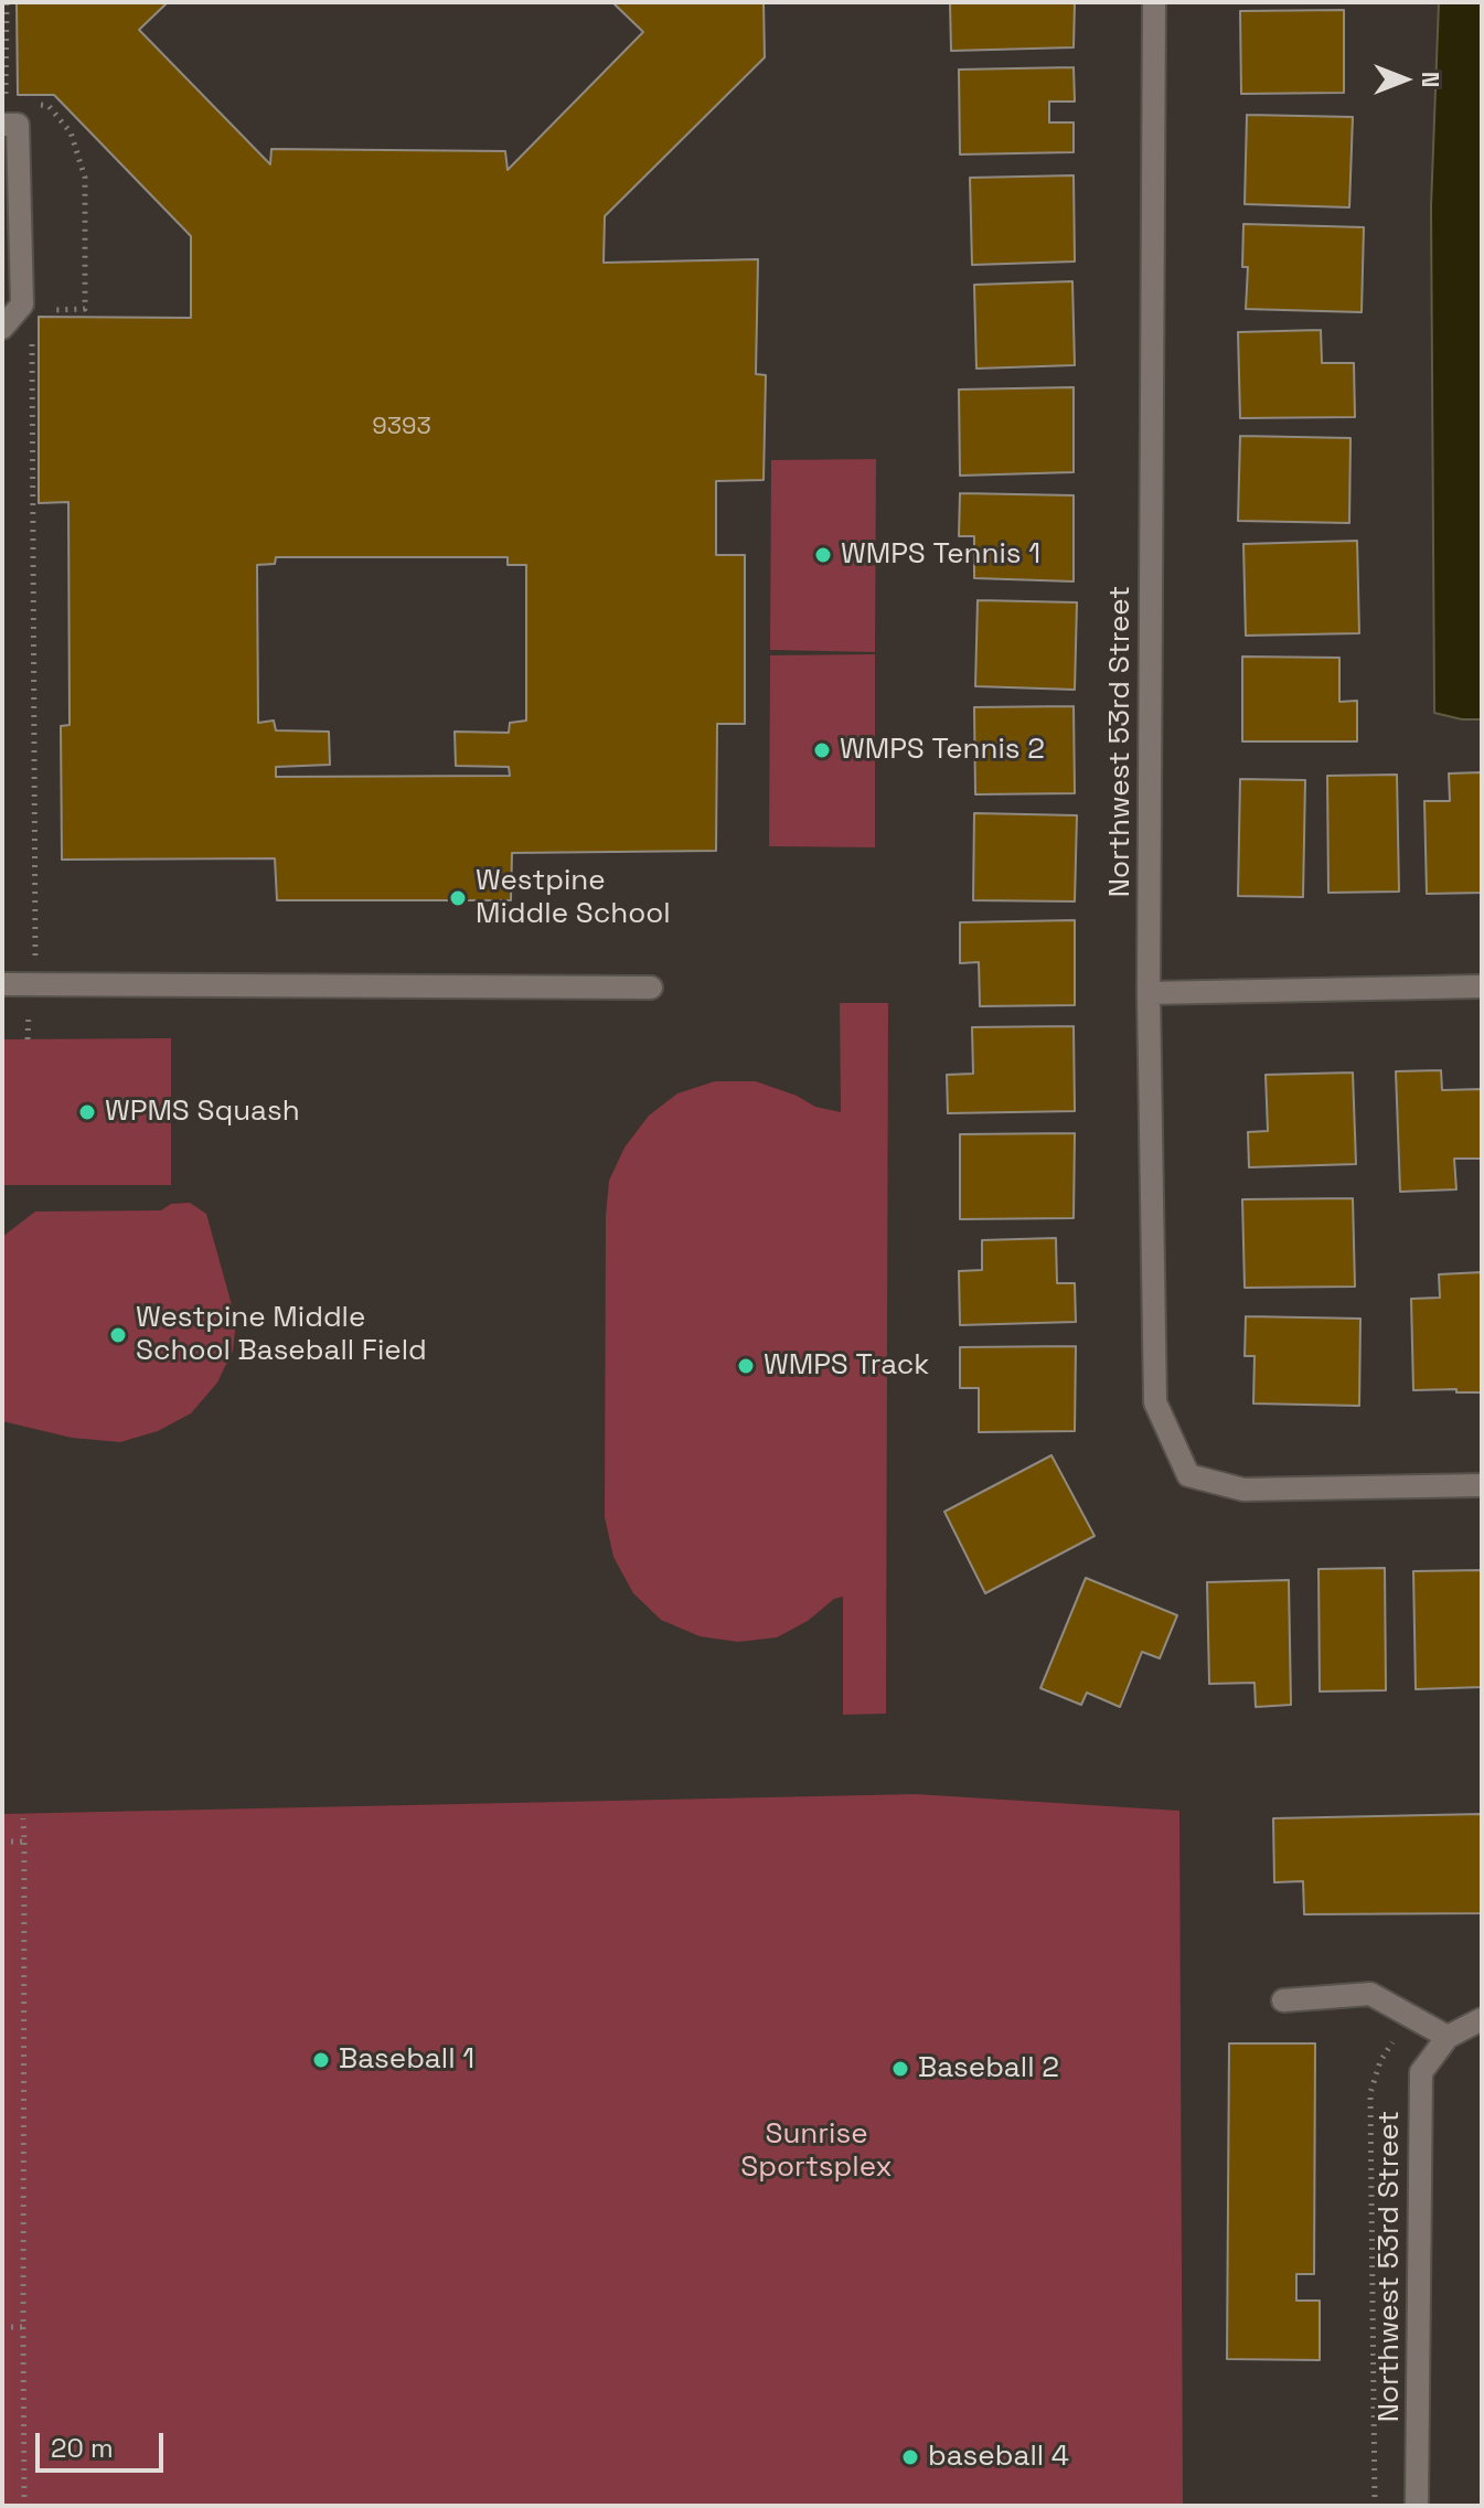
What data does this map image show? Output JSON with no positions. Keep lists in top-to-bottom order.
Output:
{
  "streets": {
    "street": ["Northwest 53rd Street"]
  },
  "parks": ["Sunrise Sportsplex"],
  "places": [
    "WMPS Tennis 1",
    "WMPS Tennis 2",
    "Westpine Middle School",
    "WPMS Squash",
    "Westpine Middle School Baseball Field",
    "WMPS Track",
    "Baseball 1",
    "Baseball 2",
    "baseball 4"
  ],
  "house_numbers": ["9393"],
  "scale_bar": "20 m",
  "north": "right"
}
